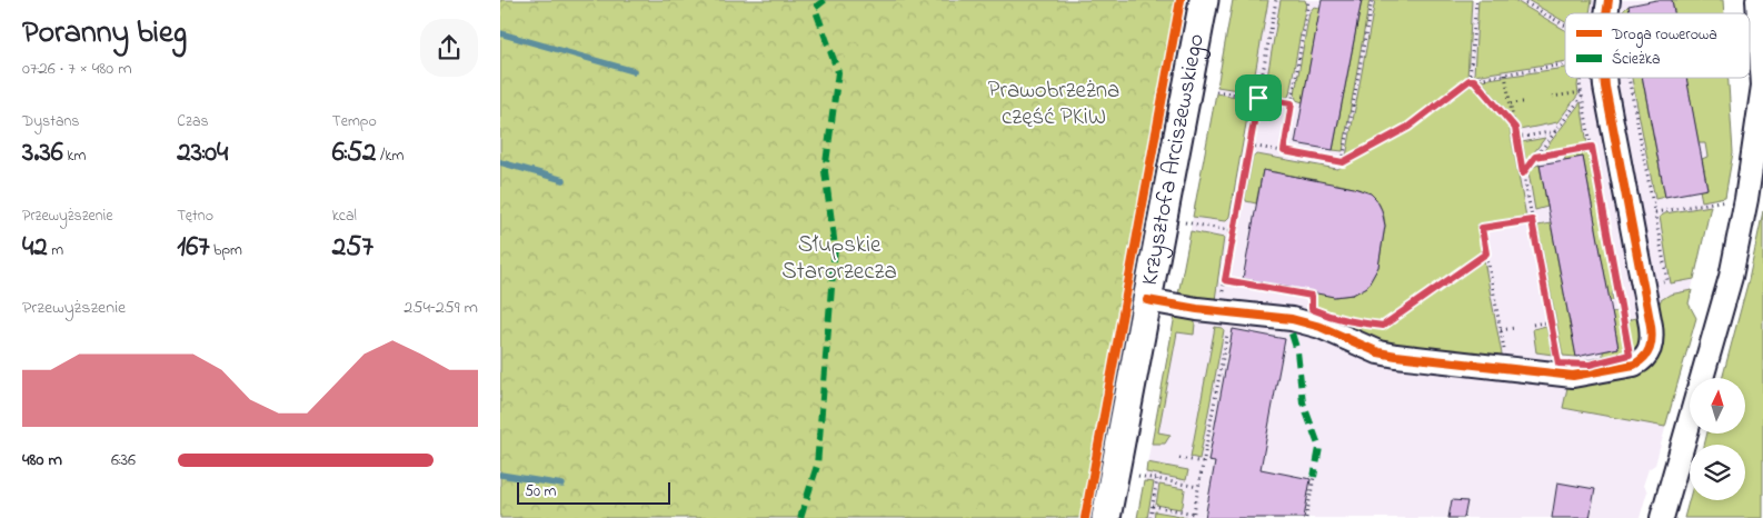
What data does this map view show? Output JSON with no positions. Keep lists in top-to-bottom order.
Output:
{
  "streets": {
    "street": ["Krzysztofa Arciszewskiego"]
  },
  "parks": ["Prawobrzeżna część PKiW", "Słupskie Starorzecza"],
  "legend": ["Droga rowerowa", "Ścieżka"],
  "scale_bar": "50 m",
  "north": "top",
  "page": {
    "heading": ["Poranny bieg", "07:26 · 7 × 480 m"],
    "stats": [
      ["Dystans", "3.36 km"],
      ["Czas", "23:04"],
      ["Tempo", "6:52 /km"],
      ["Przewyższenie", "42 m"],
      ["Tętno", "167 bpm"],
      ["kcal", "257"]
    ],
    "chart": ["Przewyższenie", "254–259 m"],
    "list": [
      {
        "name": "480 m",
        "note": "6:36"
      }
    ],
    "scale": "50 m"
  }
}
